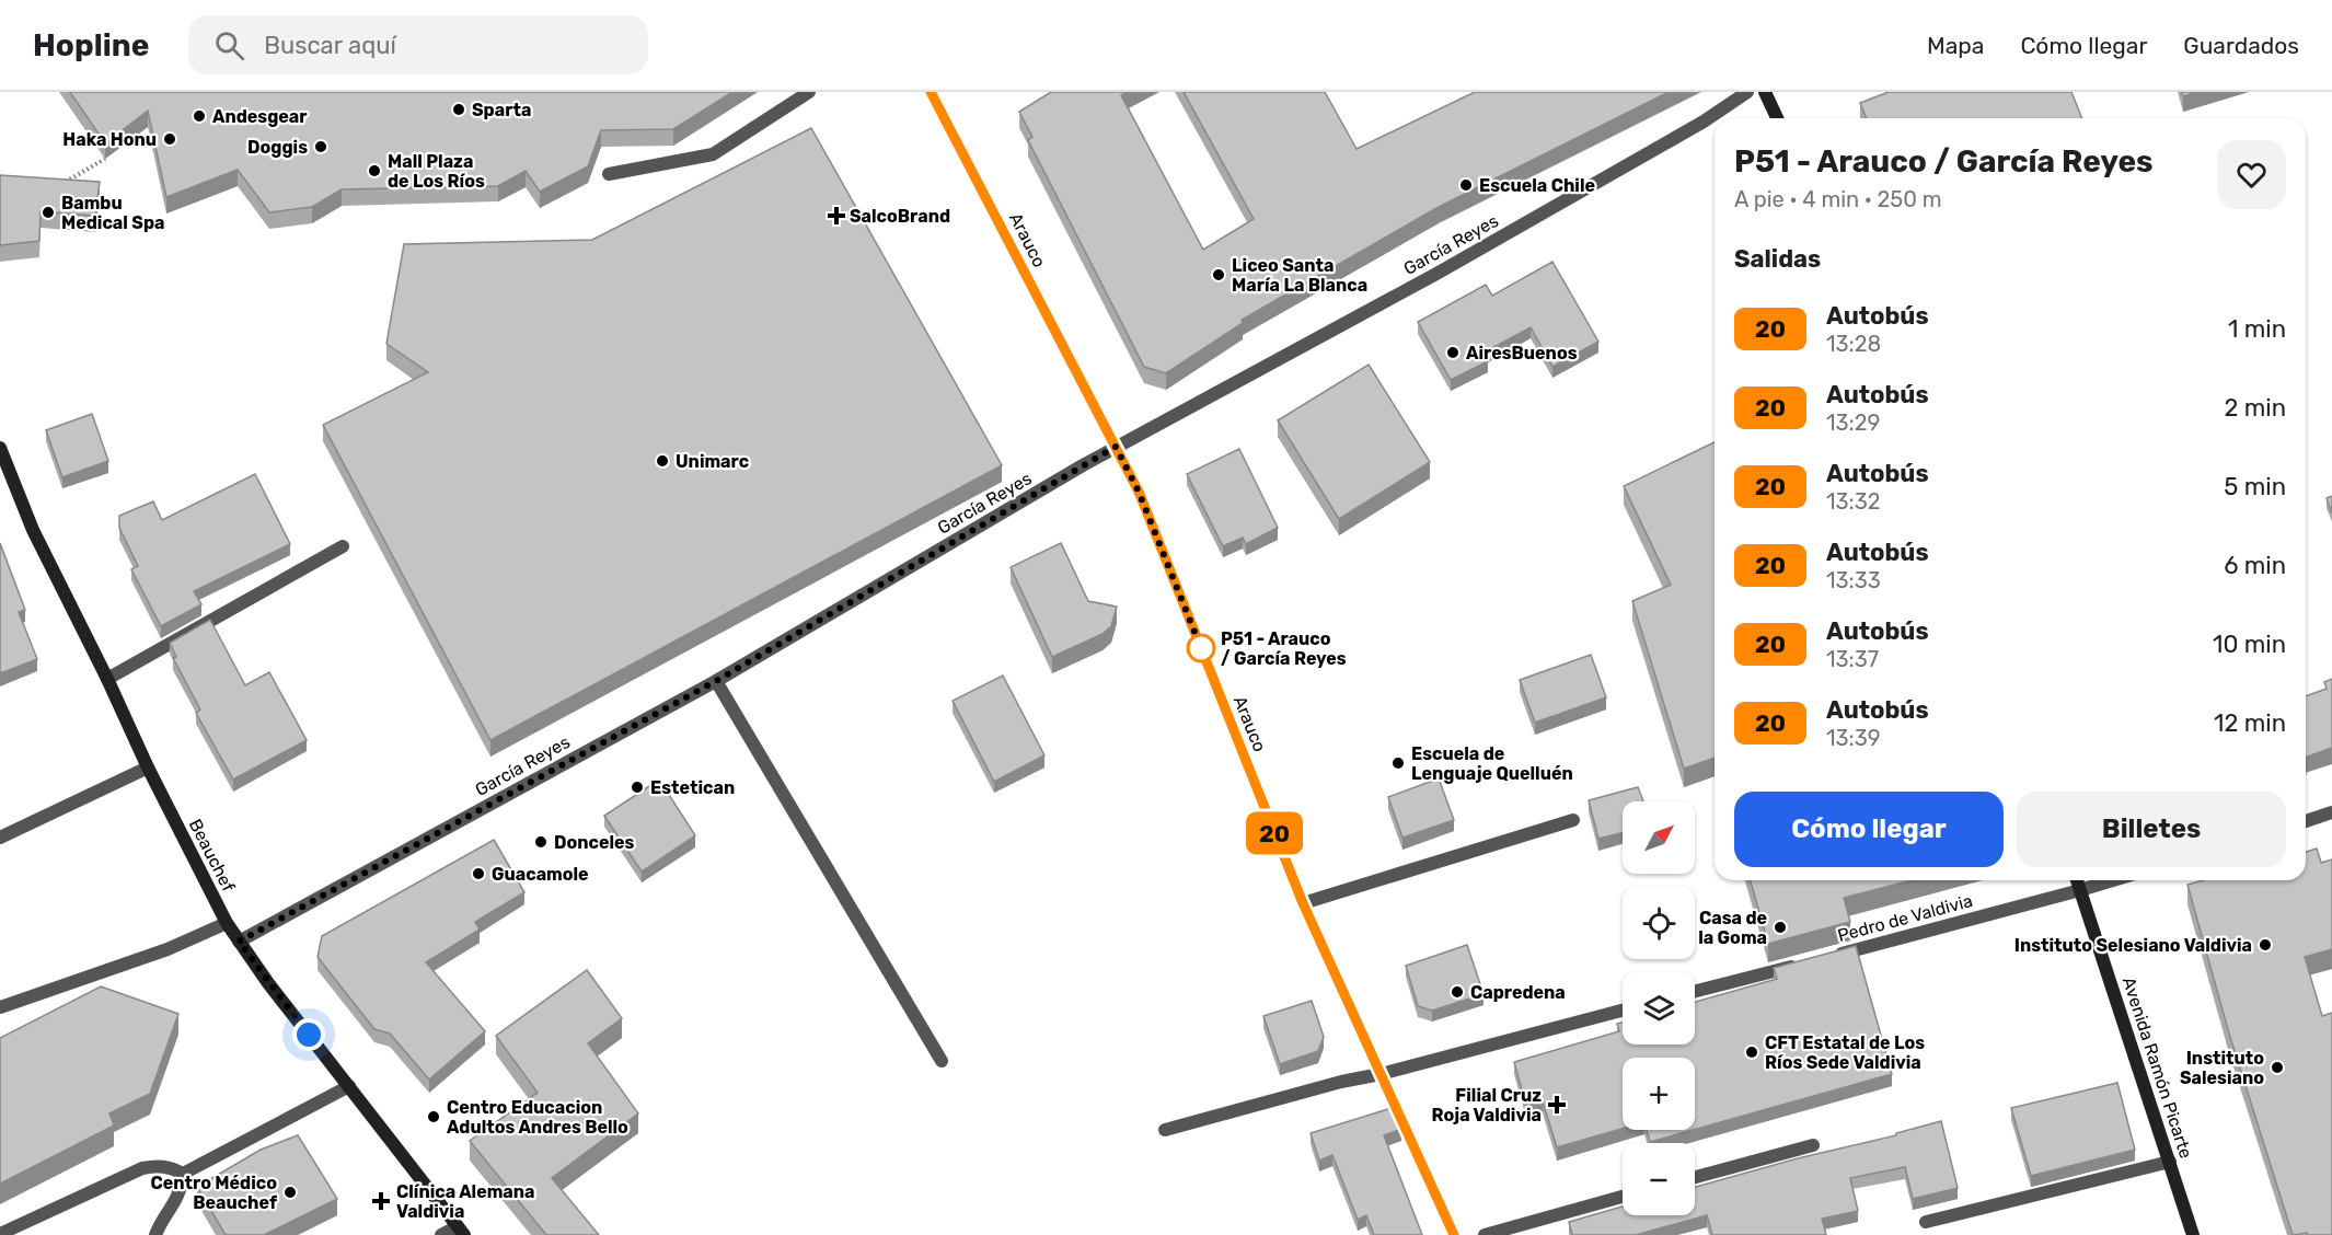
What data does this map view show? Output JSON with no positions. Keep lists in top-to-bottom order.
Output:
{
  "streets": {
    "main road": ["Beauchef", "Avenida Ramón Picarte"],
    "street": ["Arauco", "García Reyes", "Pedro de Valdivia"]
  },
  "crossings": [
    ["Arauco", "García Reyes"],
    ["García Reyes", "Beauchef"],
    ["Pedro de Valdivia", "Avenida Ramón Picarte"]
  ],
  "places": {
    "other": [
      "Sparta",
      "Andesgear",
      "Haka Honu",
      "Doggis",
      "Mall Plaza de Los Ríos",
      "Escuela Chile",
      "Bambu Medical Spa",
      "Liceo Santa María La Blanca",
      "AiresBuenos",
      "Unimarc",
      "P51 - Arauco / García Reyes",
      "Escuela de Lenguaje Quelluén",
      "Estetican",
      "Donceles",
      "Guacamole",
      "Casa de la Goma",
      "Instituto Selesiano Valdivia",
      "Capredena",
      "CFT Estatal de Los Ríos Sede Valdivia",
      "Instituto Salesiano",
      "Centro Educacion Adultos Andres Bello",
      "Centro Médico Beauchef"
    ],
    "health": ["SalcoBrand", "Filial Cruz Roja Valdivia", "Clínica Alemana Valdivia"]
  },
  "lines": ["bus line 20"],
  "north": "top right",
  "page": {
    "header": "Hopline",
    "search": "Buscar aquí",
    "nav": ["Mapa", "Cómo llegar", "Guardados"],
    "on_map": "20",
    "heading": [
      ["P51 - Arauco / García Reyes", "A pie · 4 min · 250 m"],
      "Salidas"
    ],
    "list": [
      {
        "mark": "20",
        "name": "Autobús",
        "note": "13:28",
        "value": "1 min"
      },
      {
        "mark": "20",
        "name": "Autobús",
        "note": "13:29",
        "value": "2 min"
      },
      {
        "mark": "20",
        "name": "Autobús",
        "note": "13:32",
        "value": "5 min"
      },
      {
        "mark": "20",
        "name": "Autobús",
        "note": "13:33",
        "value": "6 min"
      },
      {
        "mark": "20",
        "name": "Autobús",
        "note": "13:37",
        "value": "10 min"
      },
      {
        "mark": "20",
        "name": "Autobús",
        "note": "13:39",
        "value": "12 min"
      }
    ],
    "buttons": ["Cómo llegar", "Billetes"],
    "map_buttons": ["+", "−"]
  }
}
